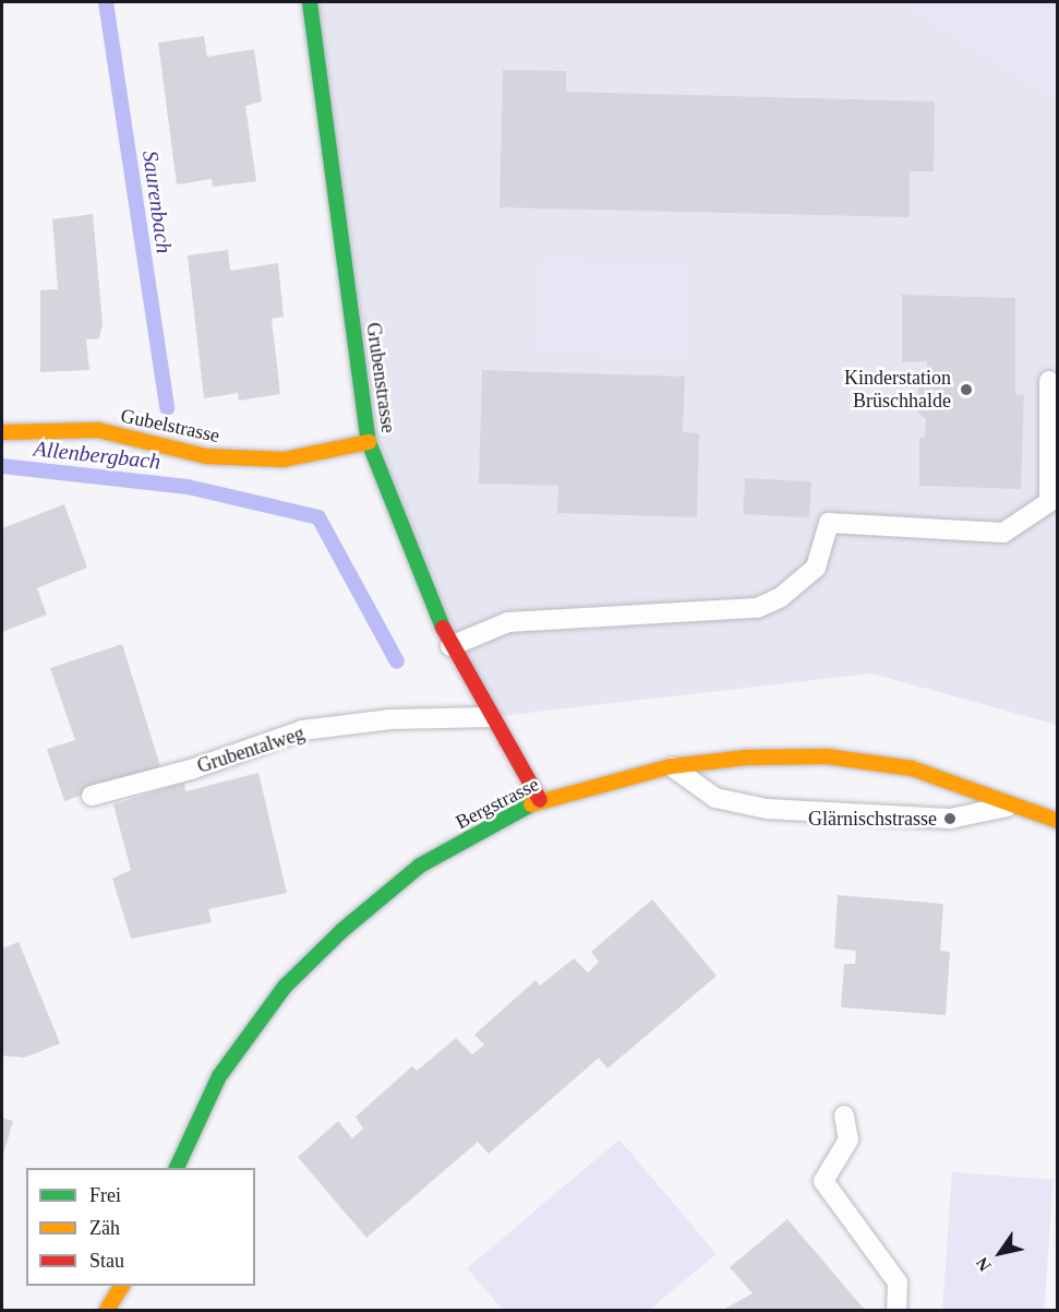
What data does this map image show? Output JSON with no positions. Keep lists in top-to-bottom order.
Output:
{
  "streets": {
    "street": ["Grubenstrasse", "Gubelstrasse", "Bergstrasse"],
    "lane": ["Grubentalweg"]
  },
  "crossings": [
    ["Grubenstrasse", "Gubelstrasse"],
    ["Grubenstrasse", "Grubentalweg"],
    ["Grubenstrasse", "Bergstrasse"]
  ],
  "water": ["Saurenbach", "Allenbergbach"],
  "places": ["Kinderstation Brüschhalde", "Glärnischstrasse"],
  "legend": ["Frei", "Zäh", "Stau"],
  "north": "bottom left"
}
